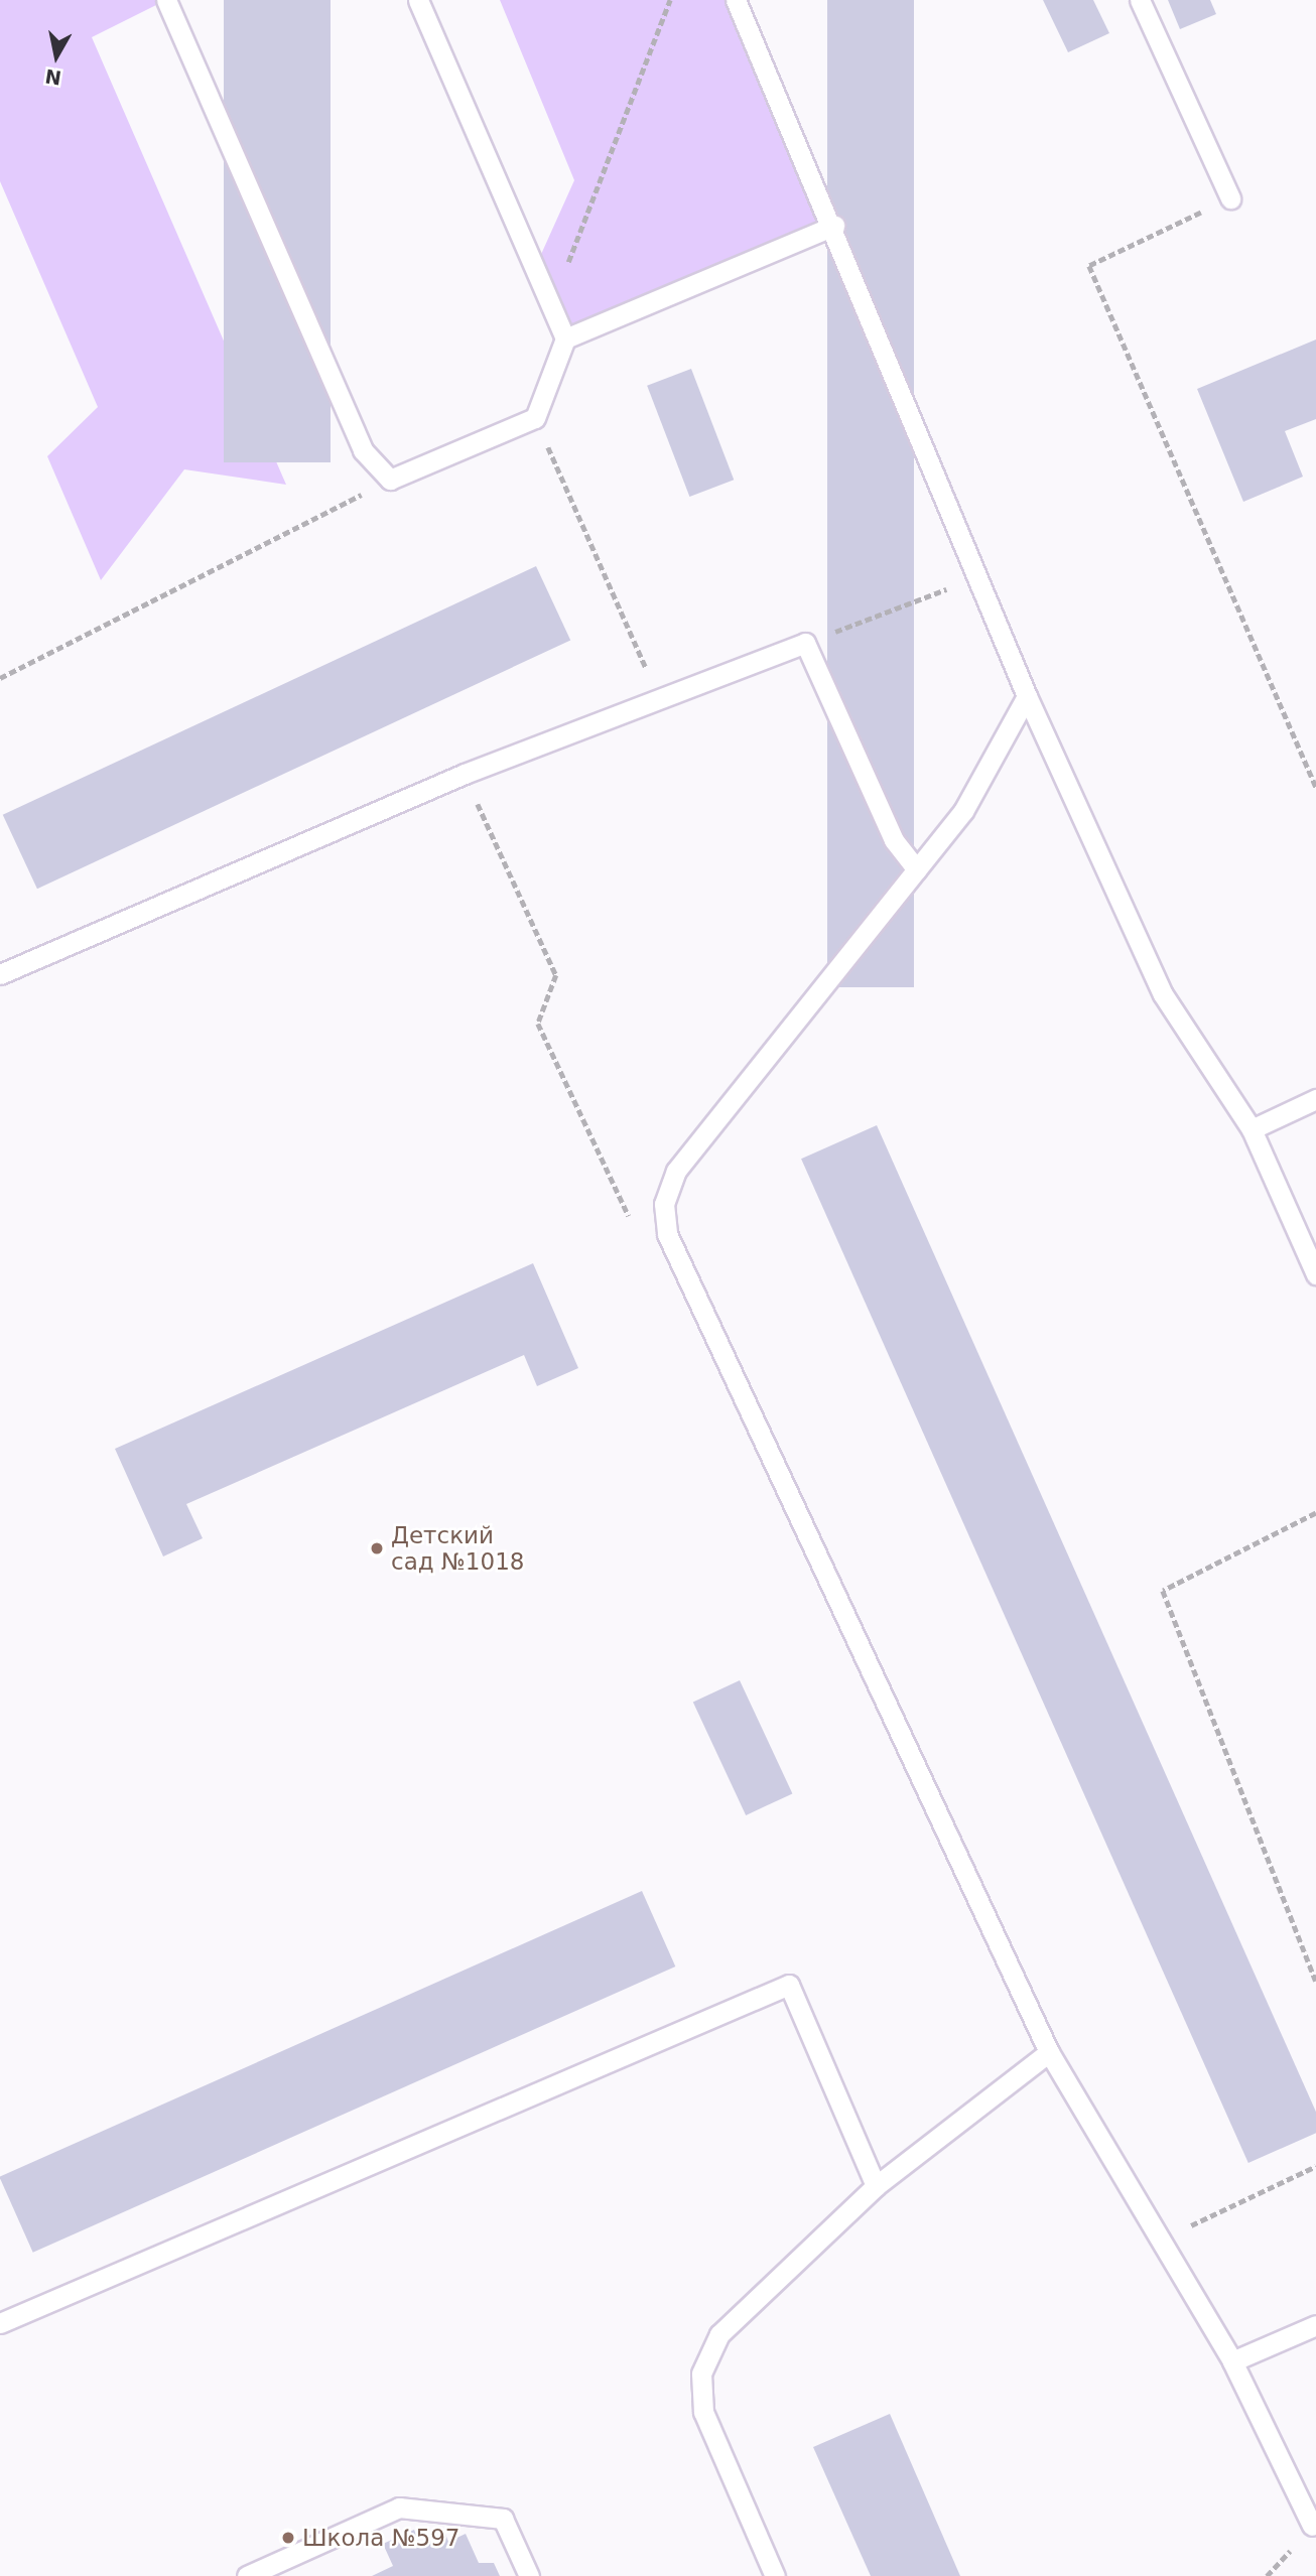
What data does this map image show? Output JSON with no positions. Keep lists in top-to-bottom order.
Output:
{
  "places": ["Детский сад №1018", "Школа №597"],
  "north": "bottom"
}
